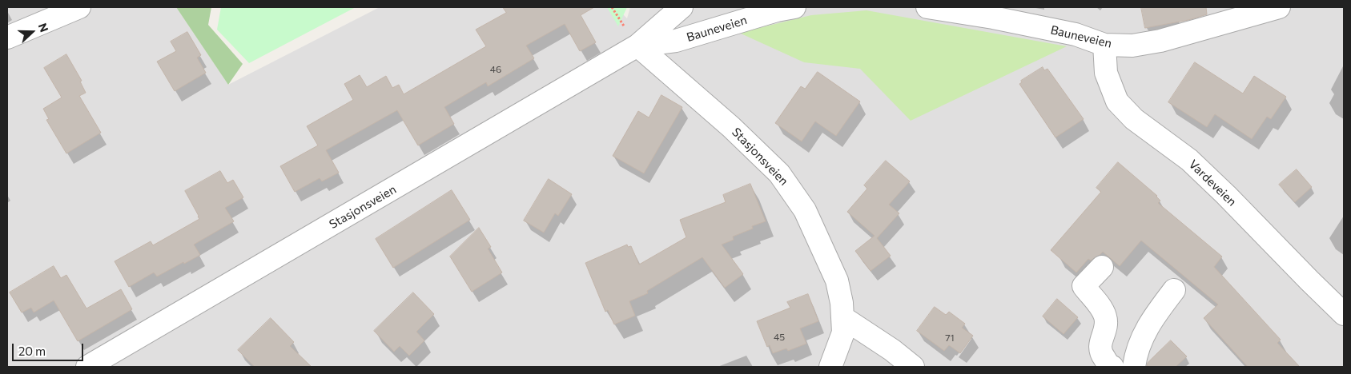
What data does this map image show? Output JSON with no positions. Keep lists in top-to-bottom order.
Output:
{
  "streets": {
    "street": ["Bauneveien", "Stasjonsveien", "Vardeveien"]
  },
  "crossings": [
    ["Bauneveien", "Stasjonsveien"],
    ["Bauneveien", "Vardeveien"]
  ],
  "house_numbers": ["46", "45", "71"],
  "scale_bar": "20 m",
  "north": "right"
}
